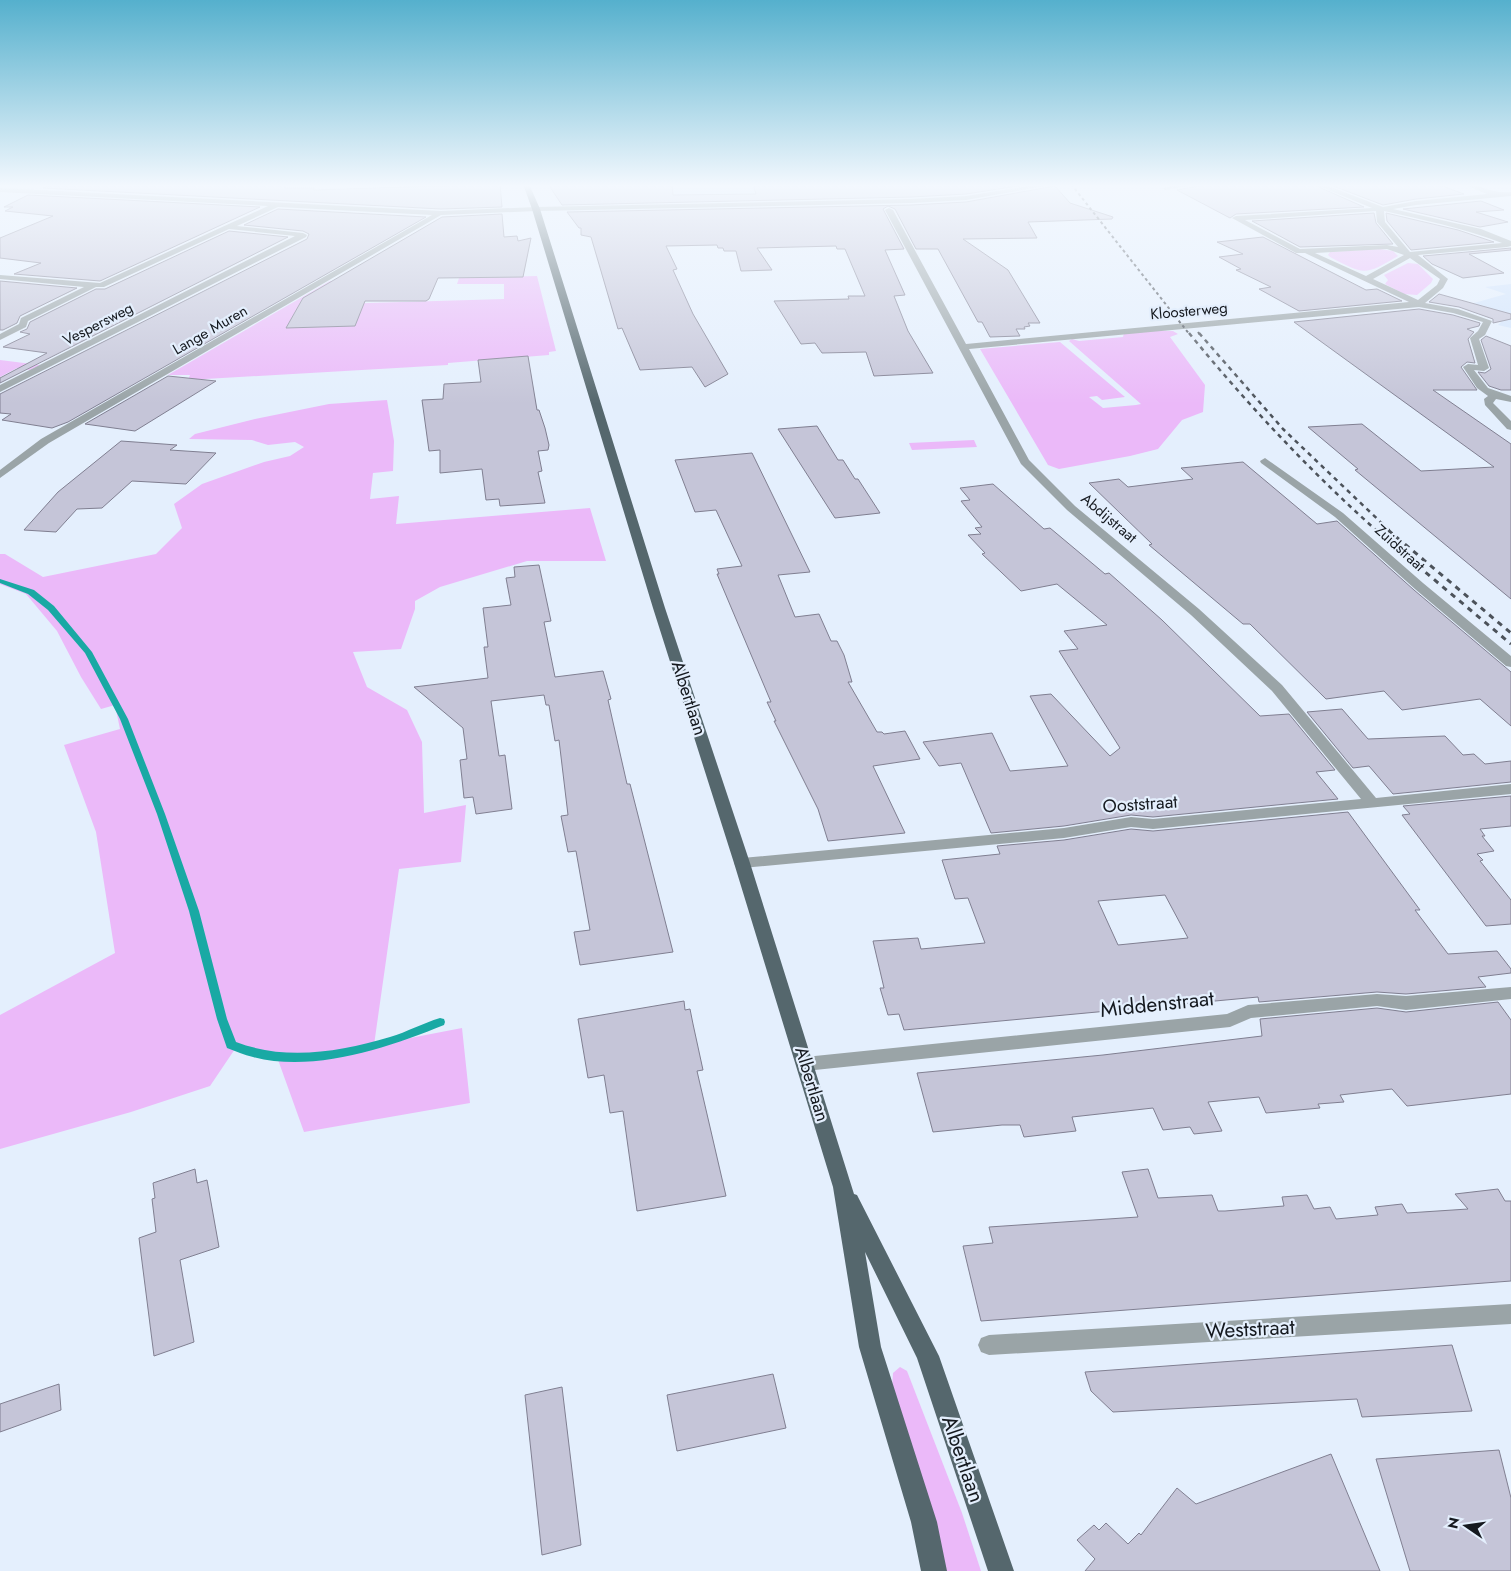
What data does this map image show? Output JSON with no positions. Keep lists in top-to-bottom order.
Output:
{
  "streets": {
    "main road": ["Albertlaan"],
    "street": [
      "Kloosterweg",
      "Vespersweg",
      "Lange Muren",
      "Abdijstraat",
      "Zuidstraat",
      "Ooststraat",
      "Middenstraat",
      "Weststraat"
    ]
  },
  "crossings": [
    ["Kloosterweg", "Abdijstraat"],
    ["Abdijstraat", "Ooststraat"],
    ["Albertlaan", "Ooststraat"],
    ["Albertlaan", "Middenstraat"]
  ],
  "north": "left"
}
